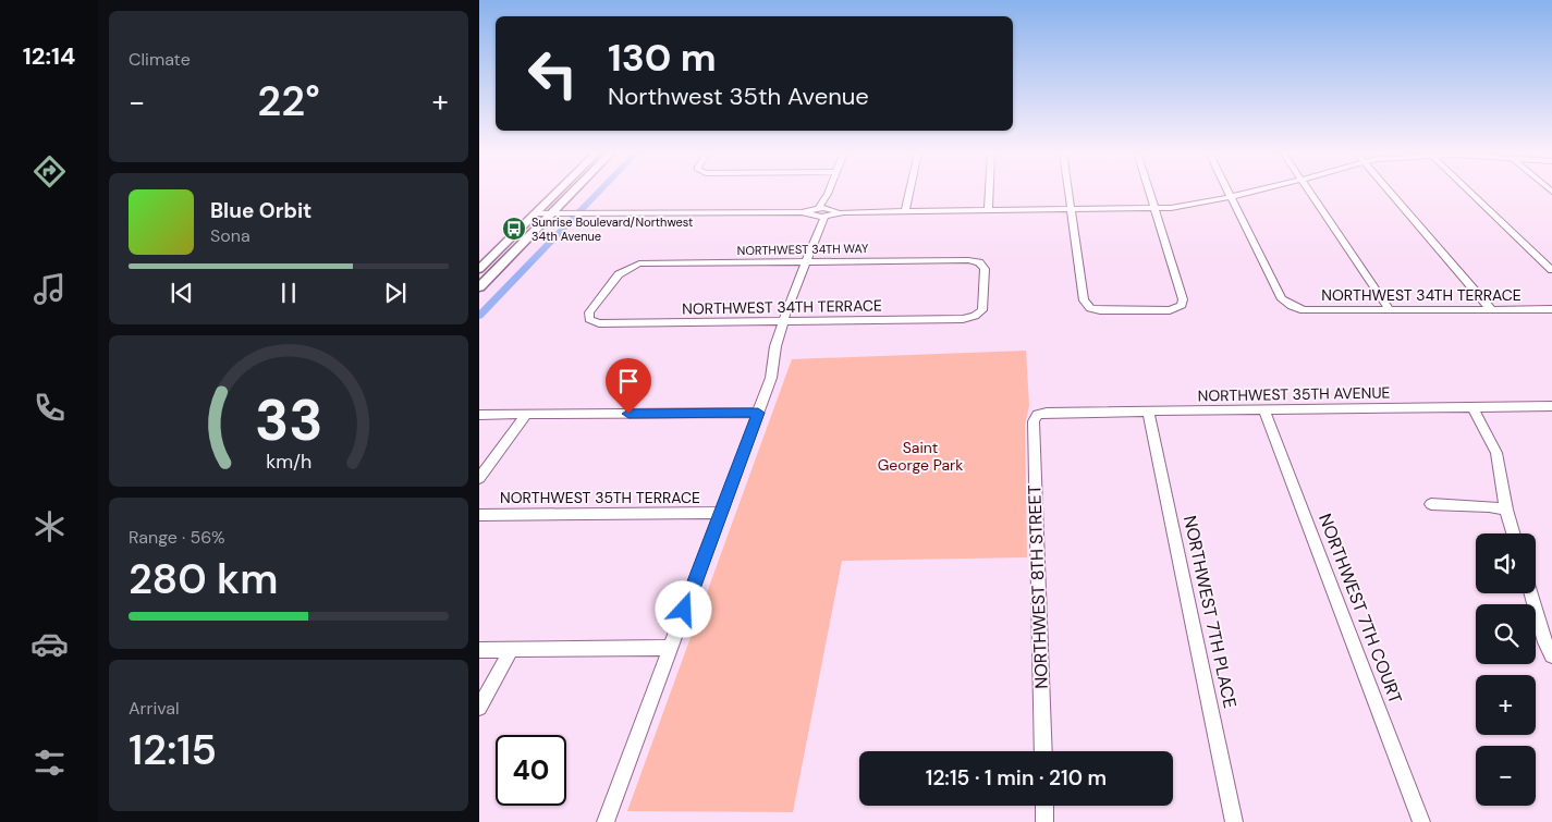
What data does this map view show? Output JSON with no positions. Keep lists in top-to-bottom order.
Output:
{
  "streets": {
    "street": [
      "NORTHWEST 34TH WAY",
      "NORTHWEST 34TH TERRACE",
      "NORTHWEST 35TH AVENUE",
      "NORTHWEST 35TH TERRACE",
      "NORTHWEST 8TH STREET",
      "NORTHWEST 7TH COURT",
      "NORTHWEST 7TH PLACE"
    ]
  },
  "crossings": [
    ["NORTHWEST 34TH WAY", "NORTHWEST 34TH TERRACE"],
    ["NORTHWEST 35TH AVENUE", "NORTHWEST 8TH STREET"],
    ["NORTHWEST 35TH AVENUE", "NORTHWEST 7TH COURT"],
    ["NORTHWEST 35TH AVENUE", "NORTHWEST 7TH PLACE"]
  ],
  "parks": ["Saint George Park"],
  "places": {
    "bus stop": ["Sunrise Boulevard/Northwest 34th Avenue"]
  },
  "page": {
    "tabs": "12:14",
    "tile": [
      "Climate",
      ["Range · 56%", "280 km"],
      ["Arrival", "12:15"]
    ],
    "turn": ["130 m", "Northwest 35th Avenue"],
    "heat": ["−", "22°", "+"],
    "song": ["Blue Orbit", "Sona"],
    "map_buttons": ["+", "−"],
    "limit": "40",
    "trip": "12:15 · 1 min · 210 m",
    "gauge": ["33", "km/h"]
  }
}
